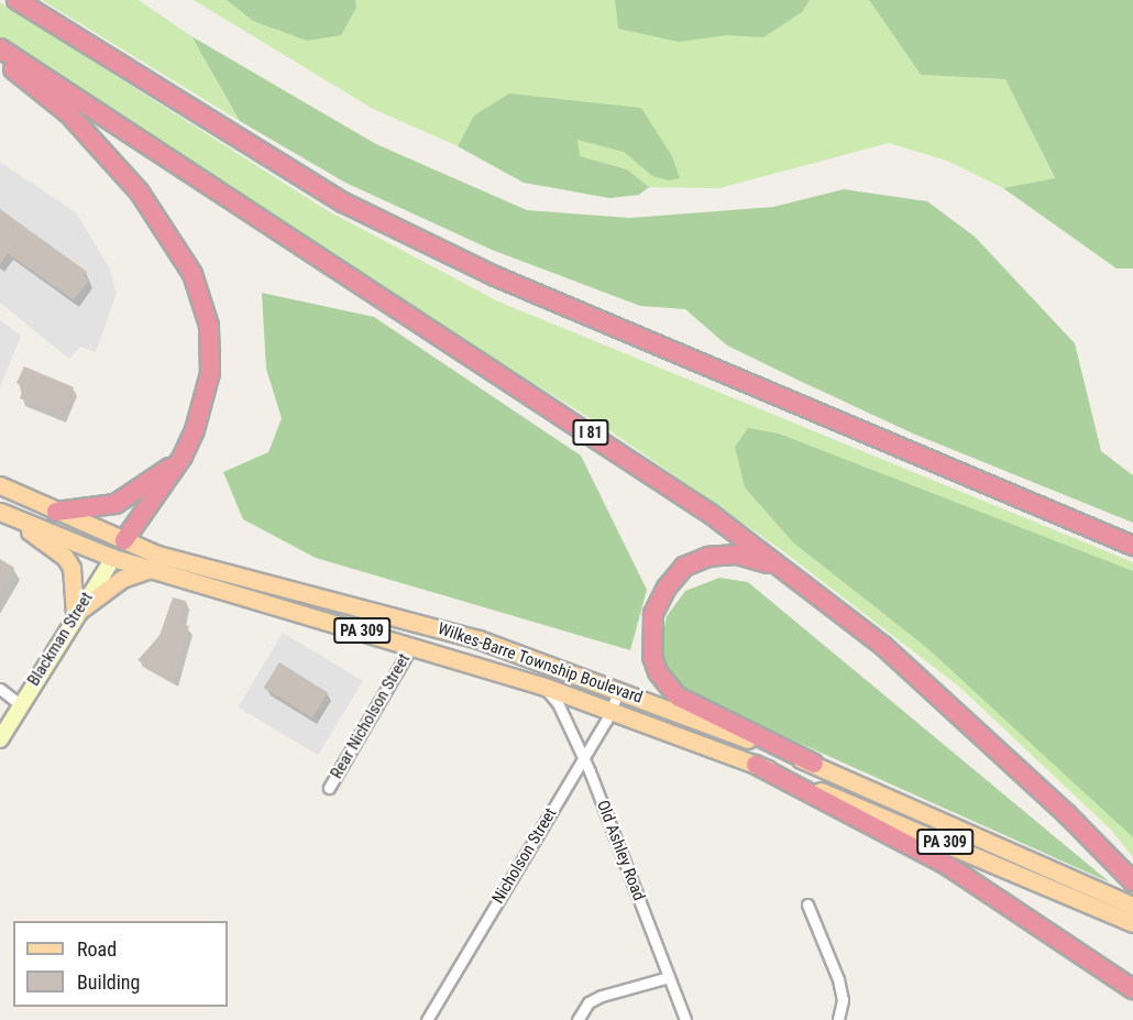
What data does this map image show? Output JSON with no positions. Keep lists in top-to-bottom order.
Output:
{
  "streets": {
    "highway": ["I 81"],
    "main road": ["PA 309", "Blackman Street", "Wilkes-Barre Township Boulevard"],
    "street": ["Rear Nicholson Street", "Old Ashley Road", "Nicholson Street"]
  },
  "crossings": [
    ["PA 309", "Wilkes-Barre Township Boulevard"],
    ["Blackman Street", "Wilkes-Barre Township Boulevard"],
    ["Wilkes-Barre Township Boulevard", "Rear Nicholson Street"],
    ["Wilkes-Barre Township Boulevard", "Old Ashley Road"],
    ["Wilkes-Barre Township Boulevard", "Nicholson Street"],
    ["Old Ashley Road", "Nicholson Street"]
  ],
  "legend": ["Road", "Building"]
}
